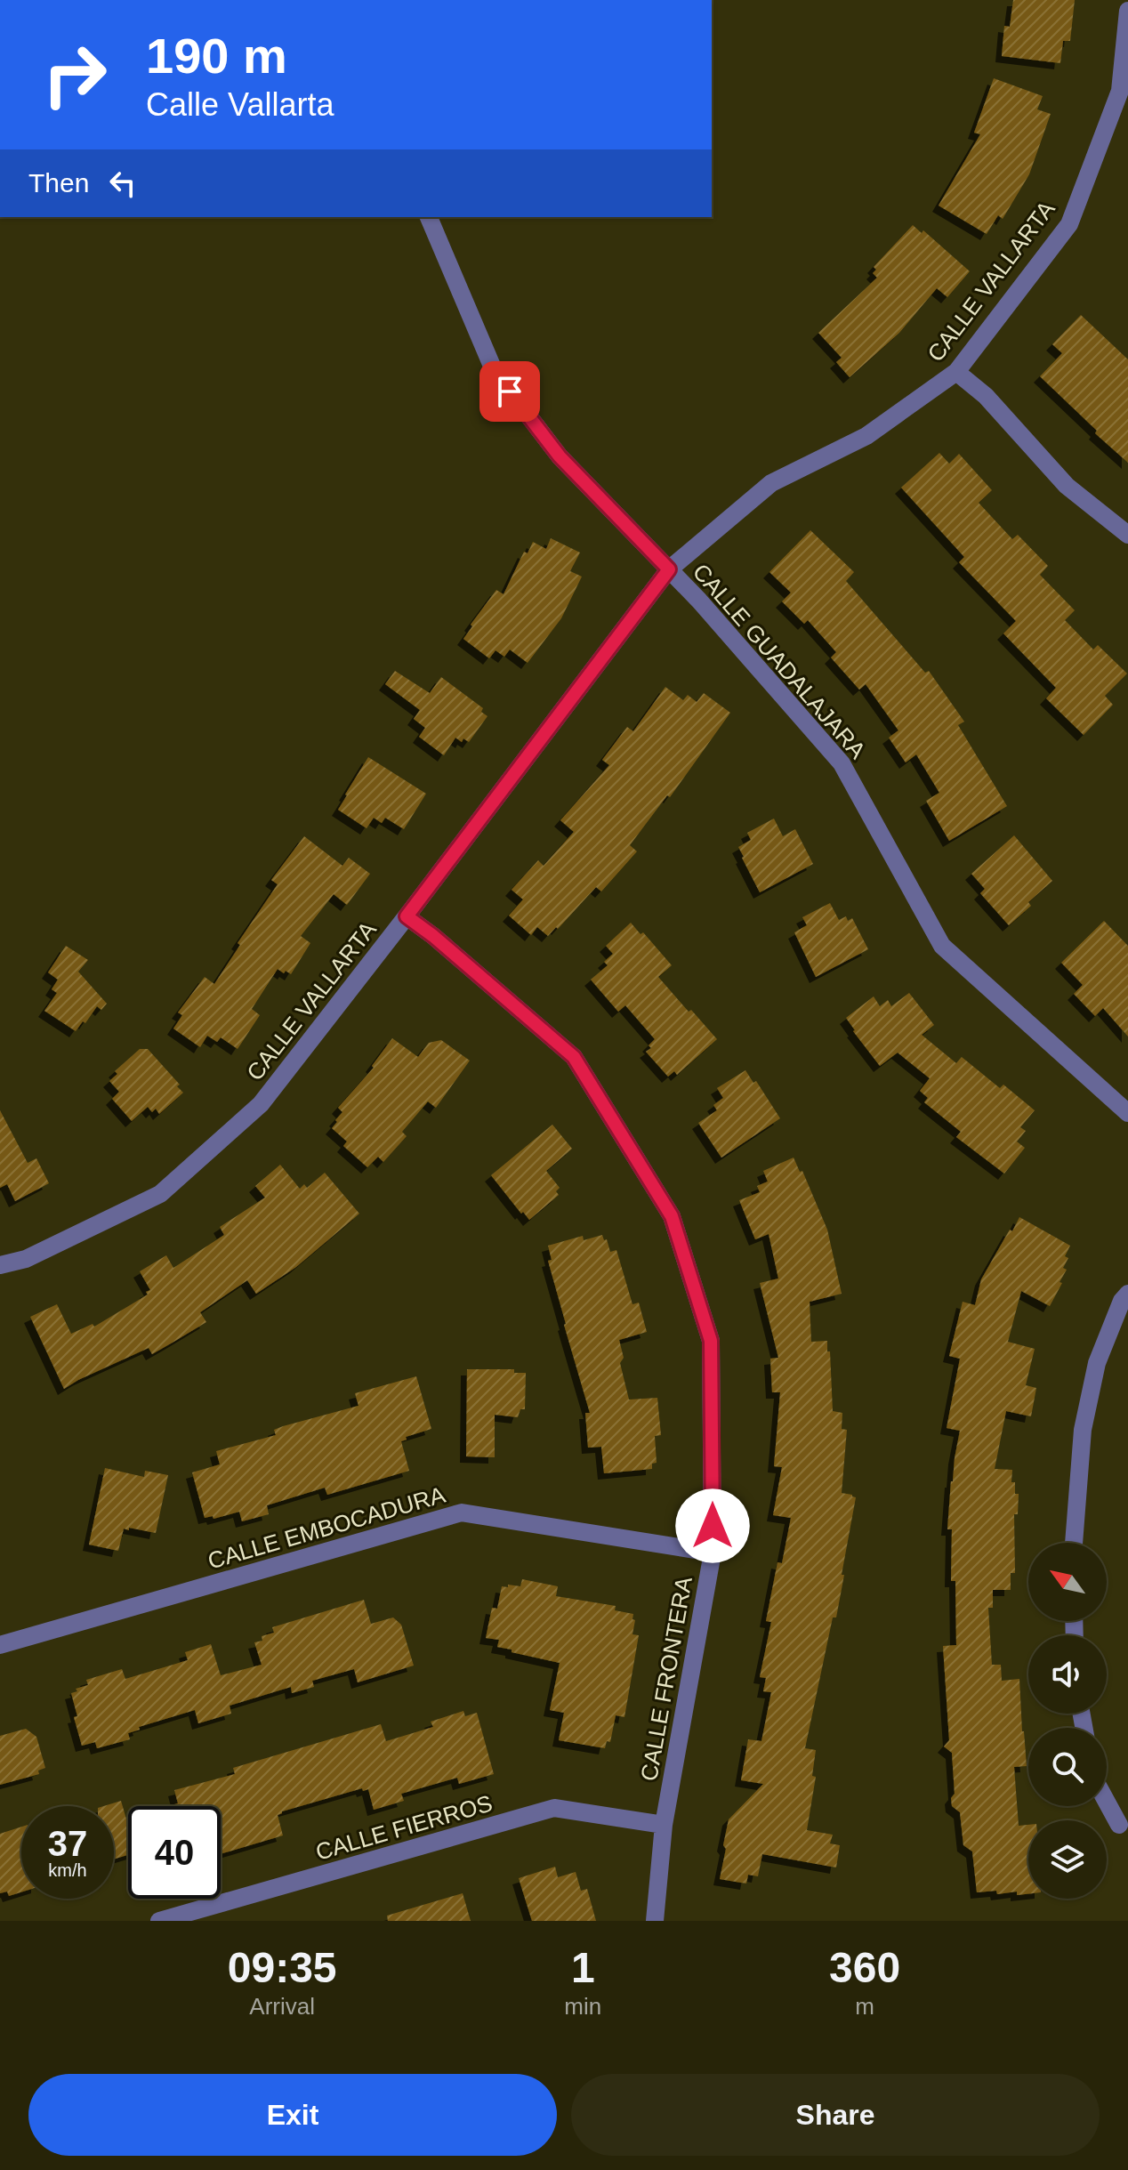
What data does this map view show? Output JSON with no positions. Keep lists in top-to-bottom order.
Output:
{
  "streets": {
    "street": [
      "CALLE VALLARTA",
      "CALLE GUADALAJARA",
      "CALLE EMBOCADURA",
      "CALLE FRONTERA",
      "CALLE FIERROS"
    ]
  },
  "crossings": [
    ["CALLE VALLARTA", "CALLE GUADALAJARA"],
    ["CALLE VALLARTA", "CALLE FRONTERA"],
    ["CALLE EMBOCADURA", "CALLE FRONTERA"],
    ["CALLE FRONTERA", "CALLE FIERROS"]
  ],
  "north": "top left",
  "page": {
    "turn": ["190 m", "Calle Vallarta"],
    "then": "Then",
    "speed": "37 km/h",
    "limit": "40",
    "eta": [
      "09:35",
      "Arrival",
      "1",
      "min",
      "360",
      "m"
    ],
    "buttons": ["Exit", "Share"]
  }
}
